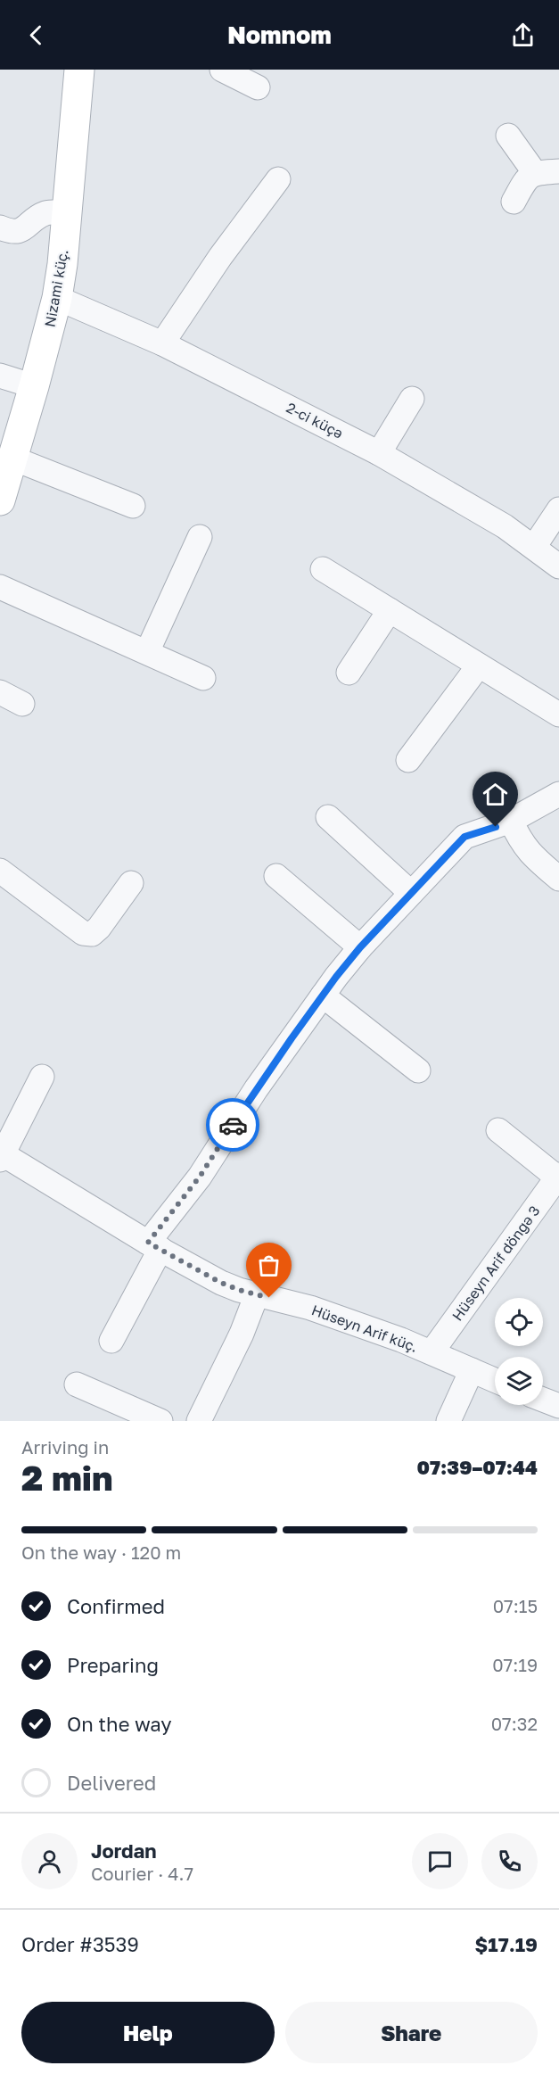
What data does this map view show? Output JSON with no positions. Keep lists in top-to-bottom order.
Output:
{
  "streets": {
    "street": [
      "Nizami küç.",
      "2-ci küçə",
      "Hüseyn Arif döngə 3",
      "Hüseyn Arif küç."
    ]
  },
  "crossings": [
    ["Nizami küç.", "2-ci küçə"],
    ["Hüseyn Arif döngə 3", "Hüseyn Arif küç."]
  ],
  "page": {
    "header": "Nomnom",
    "heading": ["2 min", "Arriving in", "07:39–07:44"],
    "panel": [
      "Jordan",
      "Courier · 4.7",
      "Order #3539",
      "$17.19"
    ],
    "bar": "On the way · 120 m",
    "list": [
      ["Confirmed", "07:15"],
      ["Preparing", "07:19"],
      ["On the way", "07:32"],
      "Delivered"
    ],
    "buttons": ["Help", "Share"]
  }
}
